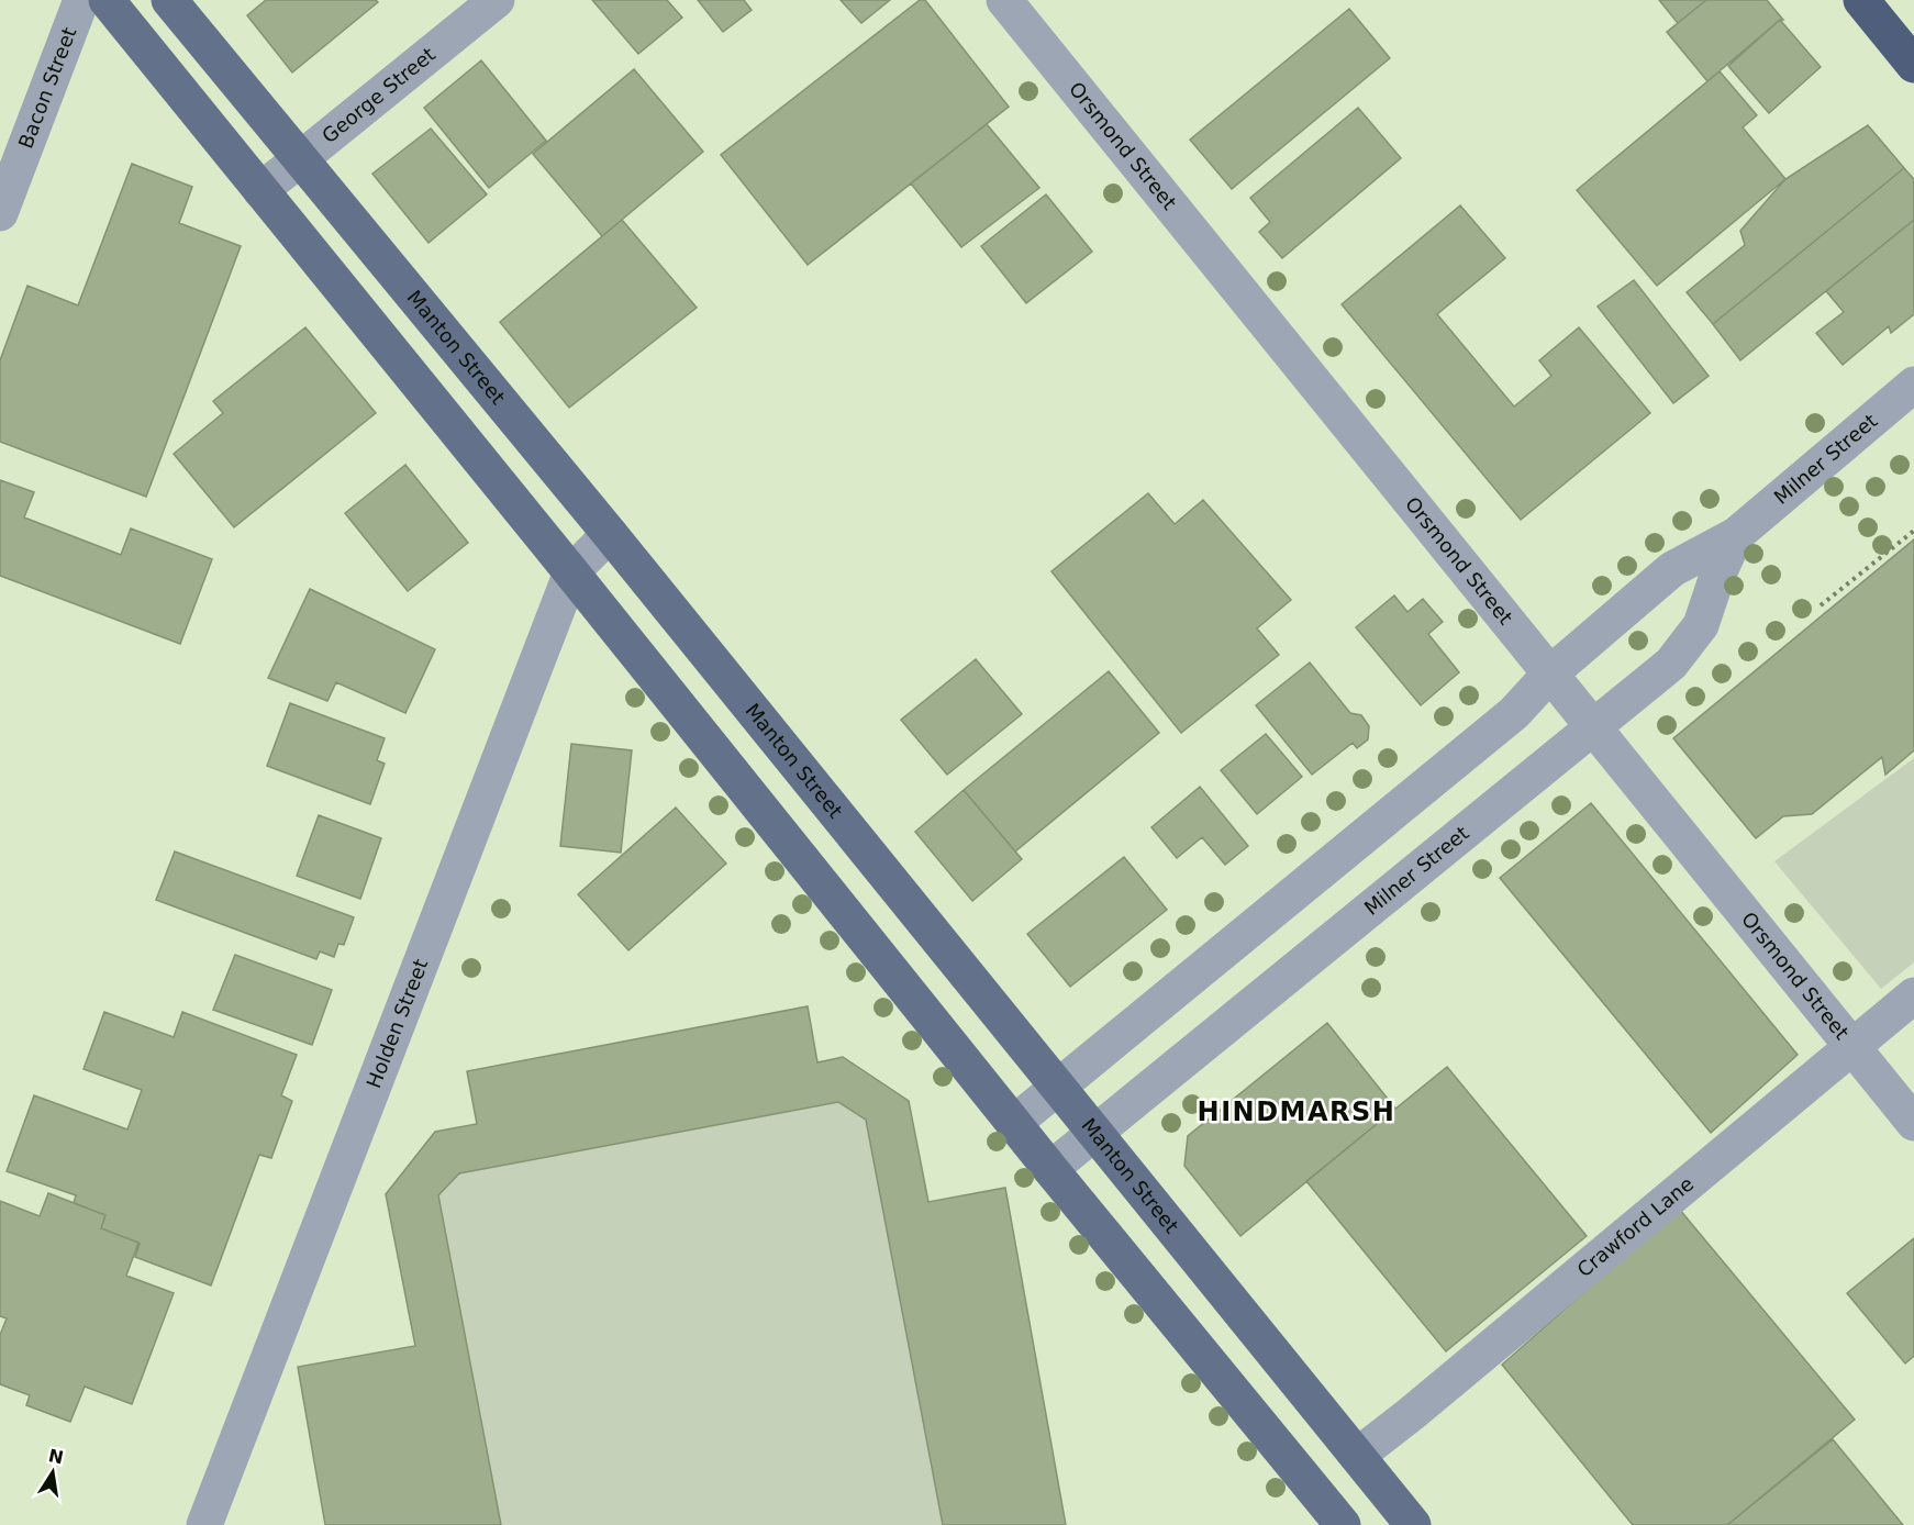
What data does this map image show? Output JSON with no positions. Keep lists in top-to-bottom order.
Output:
{
  "streets": {
    "main road": ["Manton Street"],
    "street": [
      "Bacon Street",
      "George Street",
      "Orsmond Street",
      "Milner Street",
      "Holden Street",
      "Crawford Lane"
    ]
  },
  "crossings": [
    ["George Street", "Manton Street"],
    ["Orsmond Street", "Milner Street"],
    ["Orsmond Street", "Crawford Lane"],
    ["Manton Street", "Milner Street"],
    ["Manton Street", "Holden Street"],
    ["Manton Street", "Crawford Lane"]
  ],
  "districts": ["HINDMARSH"],
  "north": "top"
}
